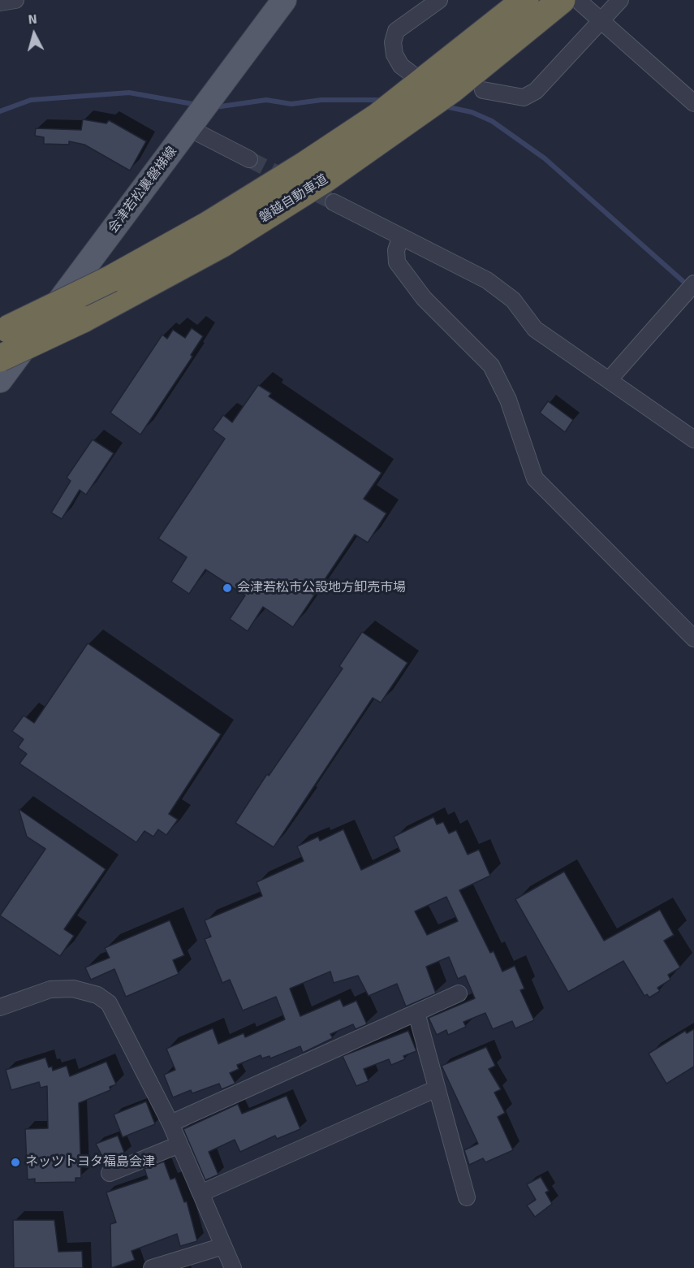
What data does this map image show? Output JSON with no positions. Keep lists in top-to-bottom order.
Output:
{
  "streets": {
    "highway": ["磐越自動車道"],
    "main road": ["会津若松裏磐梯線"]
  },
  "places": ["会津若松市公設地方卸売市場", "ネッツトヨタ福島会津"],
  "north": "top"
}
